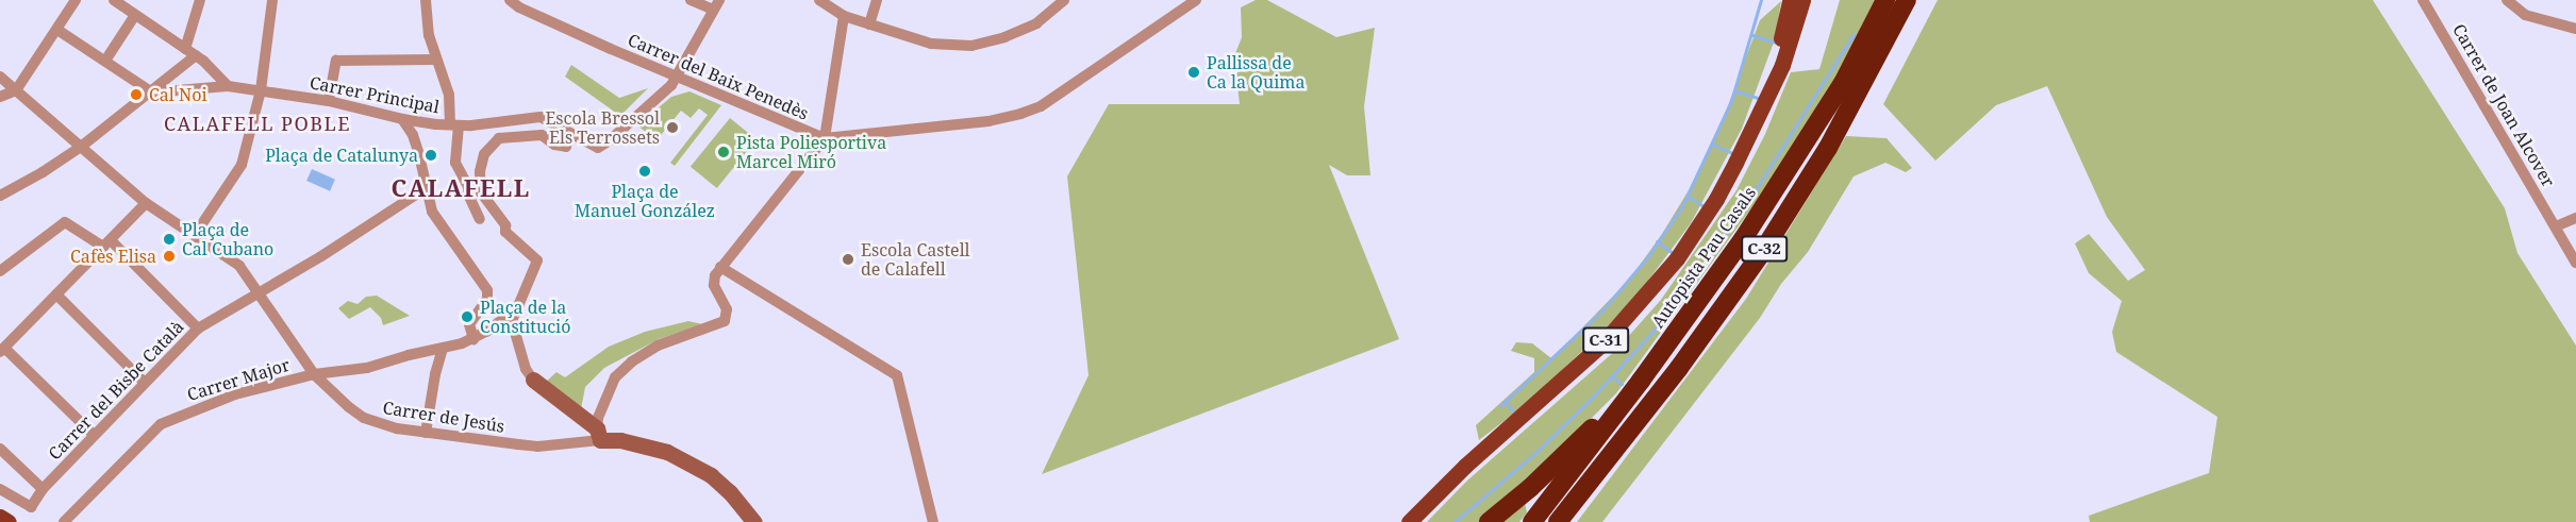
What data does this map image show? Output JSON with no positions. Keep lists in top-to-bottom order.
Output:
{
  "streets": {
    "highway": ["C-32", "Autopista Pau Casals"],
    "main road": ["C-31"],
    "street": [
      "Carrer del Baix Penedès",
      "Carrer Principal",
      "Carrer de Joan Alcover",
      "Carrer Major",
      "Carrer del Bisbe Català",
      "Carrer de Jesús"
    ]
  },
  "crossings": [
    ["Carrer del Baix Penedès", "Carrer Principal"],
    ["Carrer Major", "Carrer de Jesús"],
    ["Carrer del Bisbe Català", "Carrer de Jesús"]
  ],
  "districts": ["CALAFELL POBLE", "CALAFELL"],
  "places": [
    "Pallissa de Ca la Quima",
    "Cal Noi",
    "Escola Bressol Els Terrossets",
    "Pista Poliesportiva Marcel Miró",
    "Plaça de Catalunya",
    "Plaça de Manuel González",
    "Plaça de Cal Cubano",
    "Cafès Elisa",
    "Escola Castell de Calafell",
    "Plaça de la Constitució"
  ]
}
